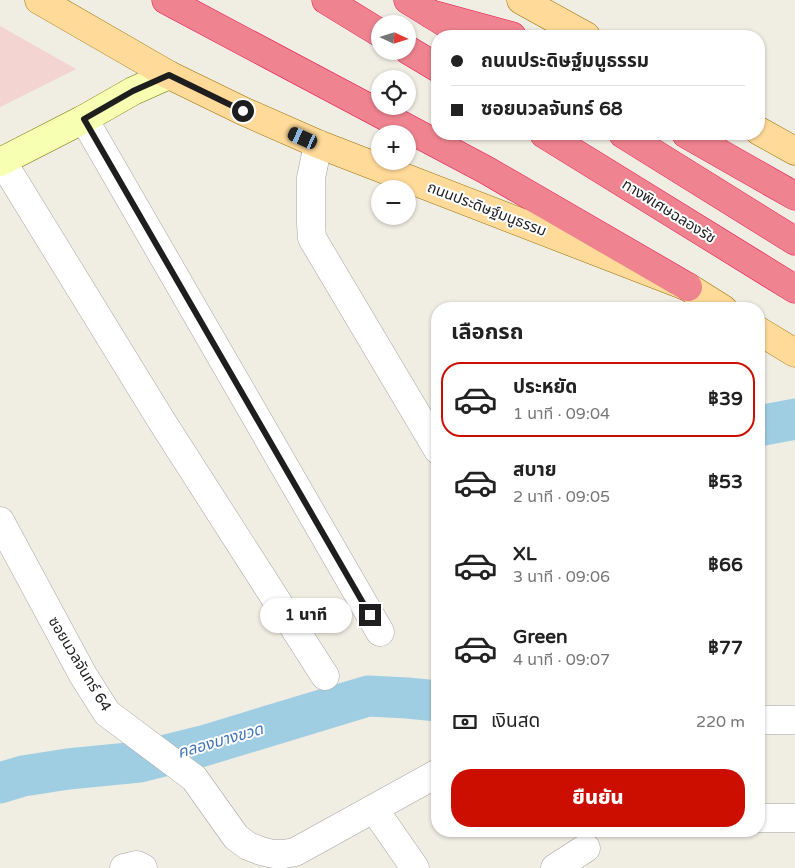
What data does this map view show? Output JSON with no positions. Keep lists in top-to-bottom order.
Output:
{
  "streets": {
    "highway": ["ทางพิเศษฉลองรัช"],
    "main road": ["ถนนประดิษฐ์มนูธรรม"],
    "street": ["ซอยนวลจันทร์ 64"]
  },
  "water": ["คลองบางขวด"],
  "north": "right",
  "page": {
    "map_buttons": ["+", "−"],
    "banner": ["ถนนประดิษฐ์มนูธรรม", "ซอยนวลจันทร์ 68"],
    "heading": "เลือกรถ",
    "list": [
      {
        "name": "ประหยัด",
        "note": "1 นาที · 09:04",
        "value": "฿39"
      },
      {
        "name": "สบาย",
        "note": "2 นาที · 09:05",
        "value": "฿53"
      },
      {
        "name": "XL",
        "note": "3 นาที · 09:06",
        "value": "฿66"
      },
      {
        "name": "Green",
        "note": "4 นาที · 09:07",
        "value": "฿77"
      }
    ],
    "bubble": "1 นาที",
    "pay": ["เงินสด", "220 m"],
    "buttons": "ยืนยัน"
  }
}
